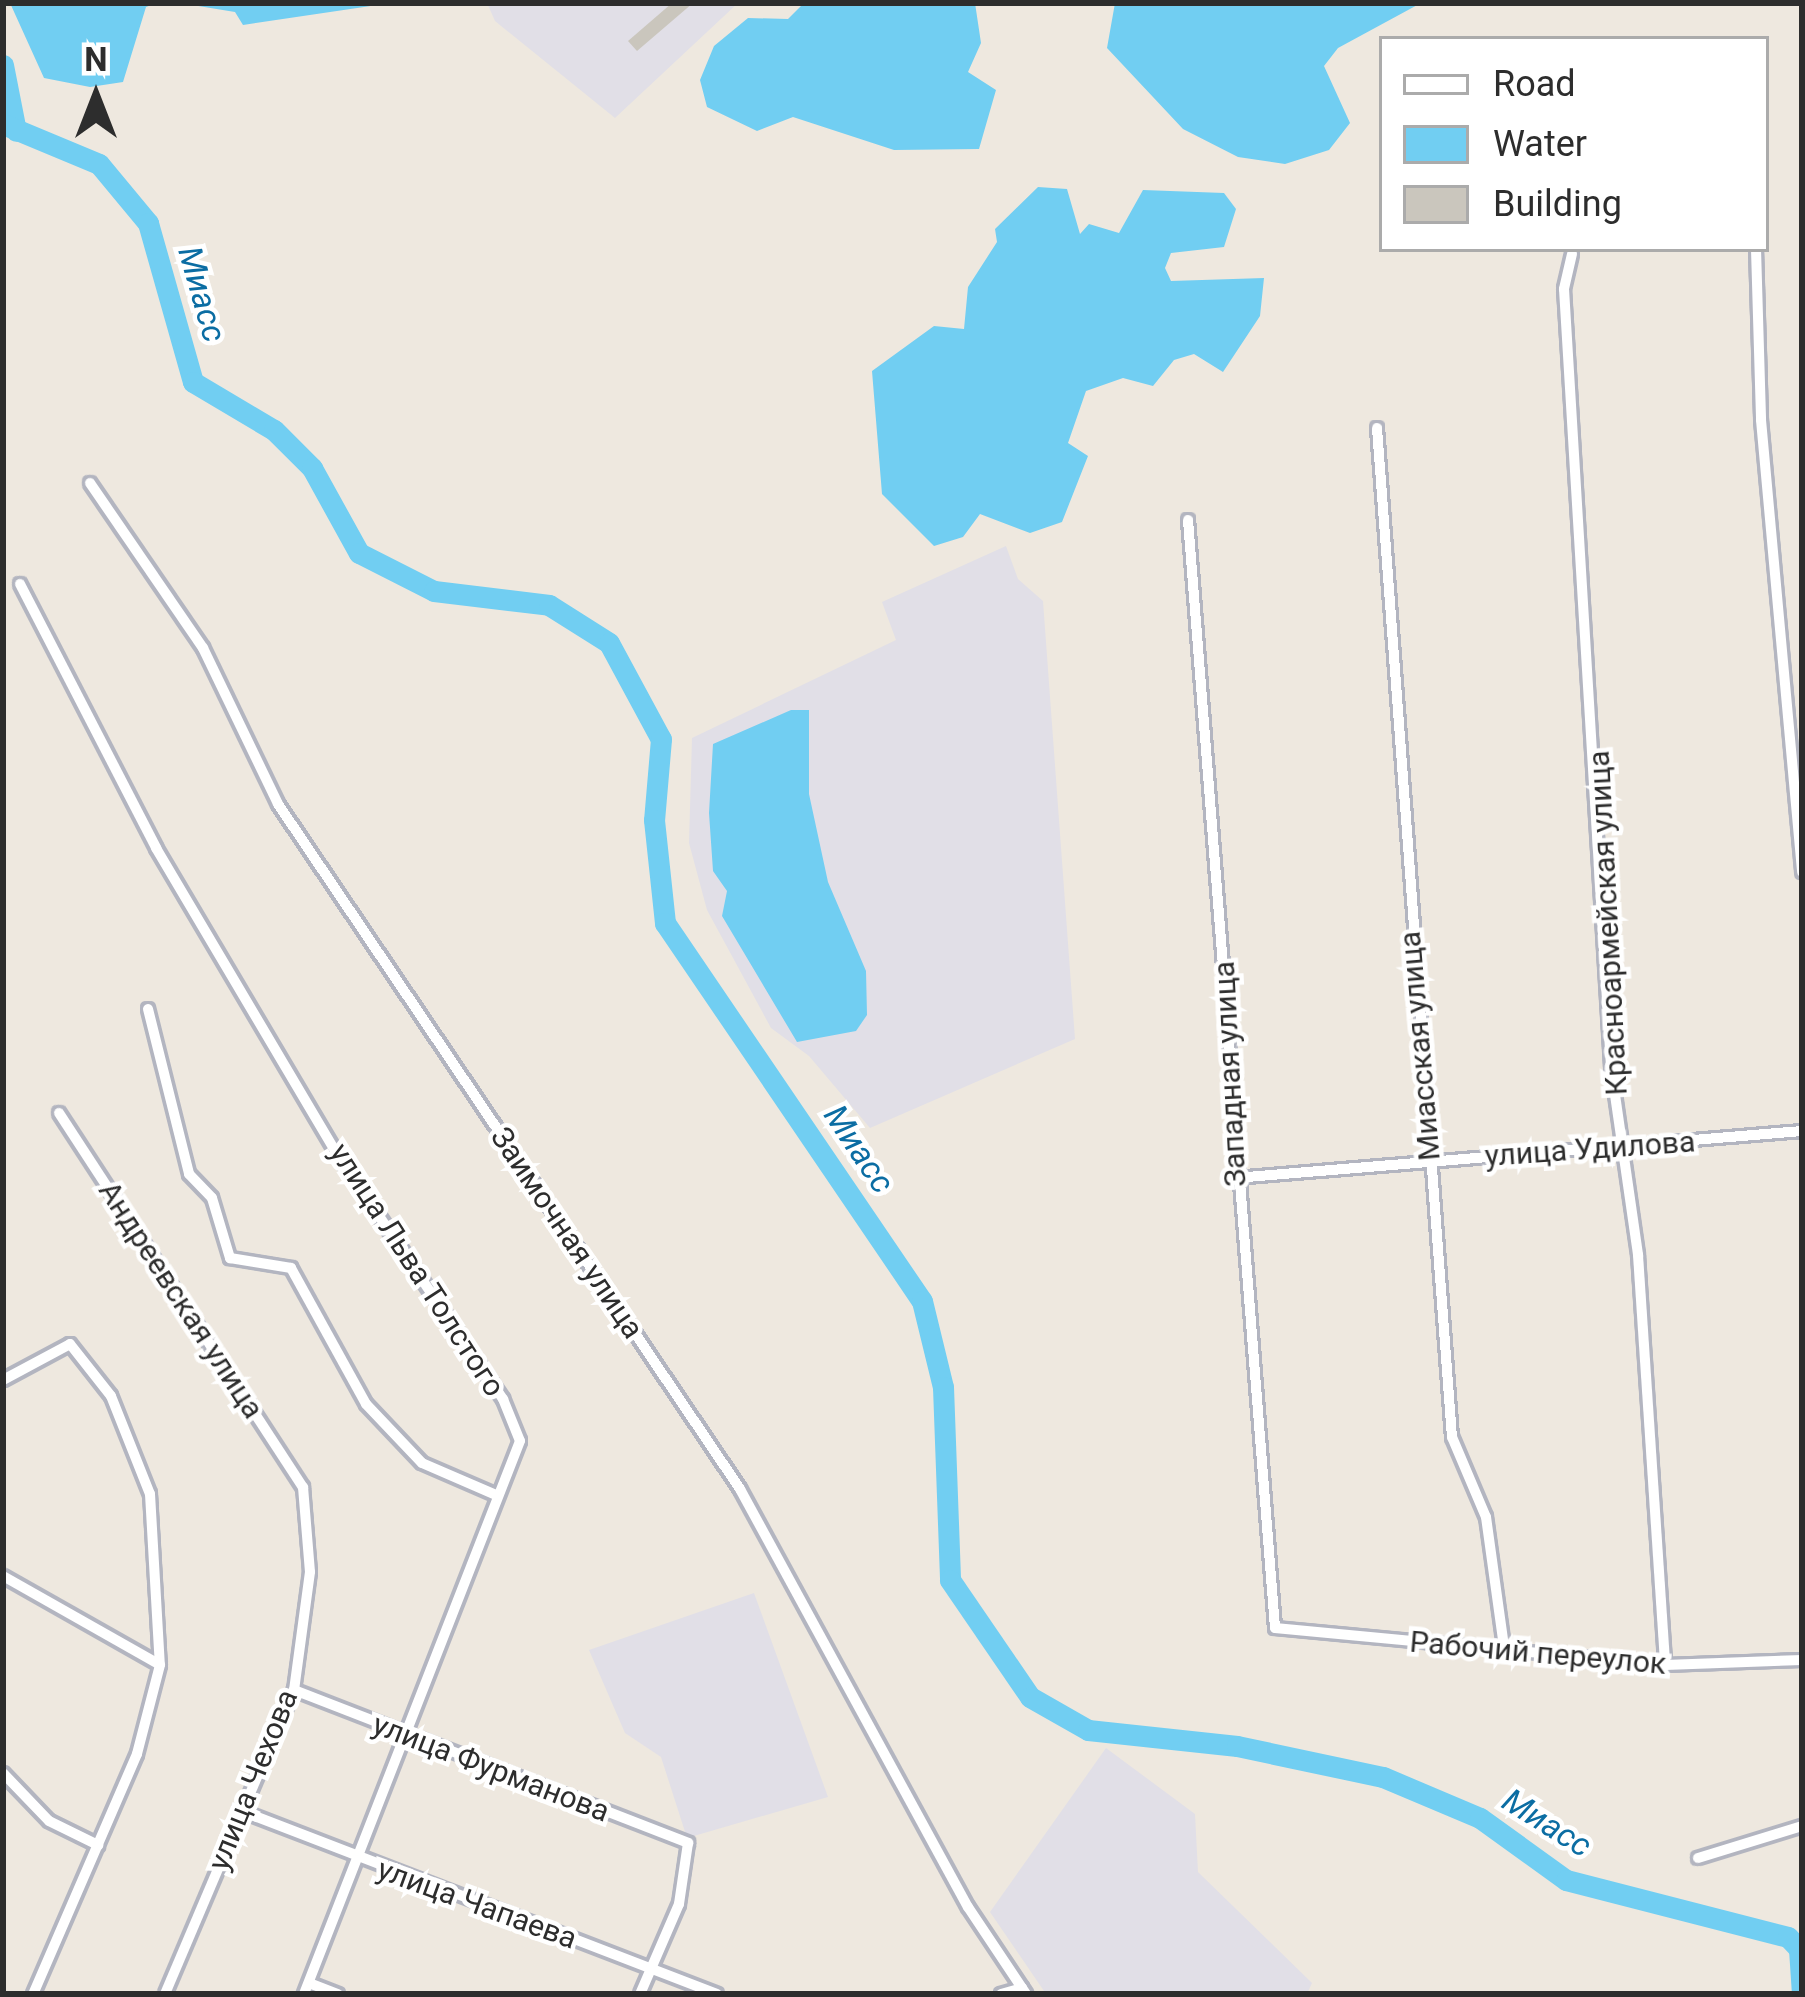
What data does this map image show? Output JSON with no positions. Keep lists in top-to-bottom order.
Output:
{
  "streets": {
    "street": [
      "Красноармейская улица",
      "Миасская улица",
      "Западная улица",
      "улица Удилова",
      "Заимочная улица",
      "улица Льва Толстого",
      "Андреевская улица",
      "Рабочий переулок",
      "улица Фурманова",
      "улица Чехова",
      "улица Чапаева"
    ]
  },
  "crossings": [
    ["Красноармейская улица", "улица Удилова"],
    ["Красноармейская улица", "Рабочий переулок"],
    ["Миасская улица", "улица Удилова"],
    ["Миасская улица", "Рабочий переулок"],
    ["Западная улица", "улица Удилова"],
    ["Западная улица", "Рабочий переулок"],
    ["улица Льва Толстого", "улица Фурманова"],
    ["улица Льва Толстого", "улица Чапаева"],
    ["Андреевская улица", "улица Чехова"],
    ["улица Фурманова", "улица Чехова"],
    ["улица Фурманова", "улица Чапаева"],
    ["улица Чехова", "улица Чапаева"]
  ],
  "water": ["Миасс"],
  "legend": ["Road", "Water", "Building"],
  "north": "top"
}
